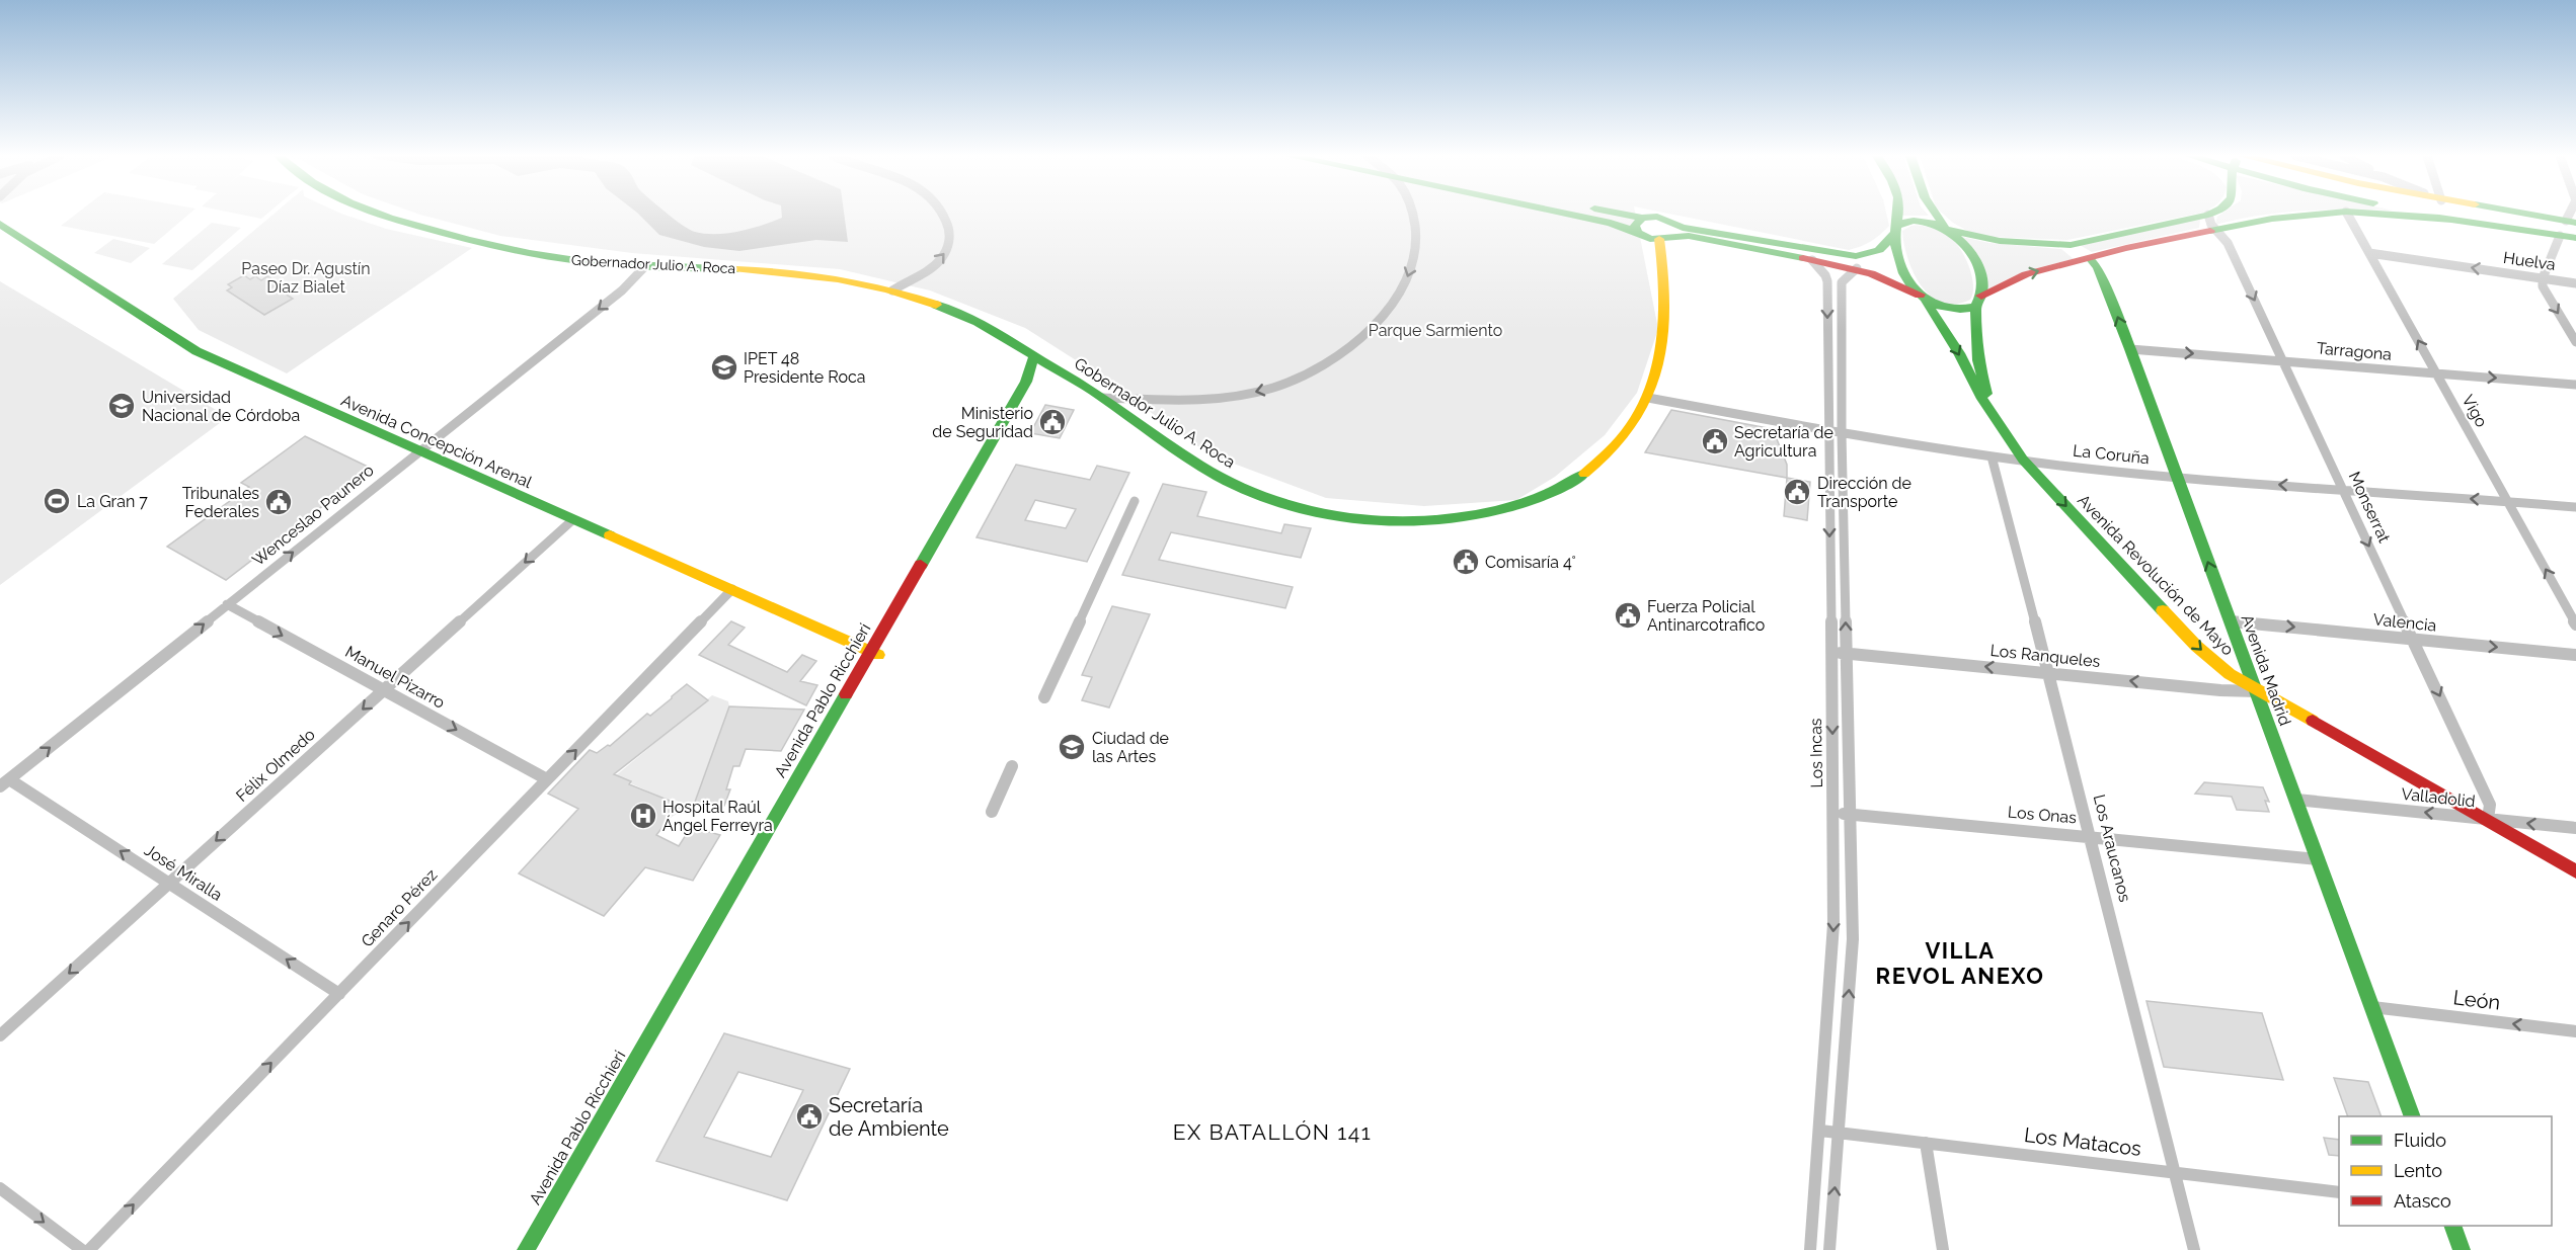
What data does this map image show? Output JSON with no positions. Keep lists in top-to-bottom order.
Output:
{
  "streets": {
    "main road": [
      "Gobernador Julio A. Roca",
      "Avenida Concepción Arenal",
      "Avenida Revolución de Mayo",
      "Avenida Madrid",
      "Avenida Pablo Ricchieri"
    ],
    "street": [
      "Huelva",
      "Tarragona",
      "Vigo",
      "La Coruña",
      "Monserrat",
      "Wenceslao Paunero",
      "Valencia",
      "Los Ranqueles",
      "Manuel Pizarro",
      "Los Incas",
      "Félix Olmedo",
      "Valladolid",
      "Los Onas",
      "Los Araucanos",
      "José Miralla",
      "Genaro Pérez",
      "León",
      "Los Matacos"
    ]
  },
  "crossings": [
    ["Huelva", "Vigo"],
    ["Gobernador Julio A. Roca", "La Coruña"],
    ["Gobernador Julio A. Roca", "Wenceslao Paunero"],
    ["Gobernador Julio A. Roca", "Avenida Pablo Ricchieri"],
    ["Tarragona", "Vigo"],
    ["Tarragona", "Monserrat"],
    ["Tarragona", "Avenida Madrid"],
    ["Vigo", "La Coruña"],
    ["Avenida Concepción Arenal", "Wenceslao Paunero"],
    ["Avenida Concepción Arenal", "Avenida Pablo Ricchieri"],
    ["Avenida Concepción Arenal", "Félix Olmedo"],
    ["Avenida Concepción Arenal", "Genaro Pérez"],
    ["La Coruña", "Monserrat"],
    ["La Coruña", "Avenida Revolución de Mayo"],
    ["La Coruña", "Avenida Madrid"],
    ["La Coruña", "Los Incas"],
    ["La Coruña", "Los Araucanos"],
    ["Monserrat", "Avenida Revolución de Mayo"],
    ["Monserrat", "Valencia"],
    ["Monserrat", "Valladolid"],
    ["Wenceslao Paunero", "Manuel Pizarro"],
    ["Wenceslao Paunero", "José Miralla"],
    ["Avenida Revolución de Mayo", "Los Ranqueles"],
    ["Avenida Revolución de Mayo", "Avenida Madrid"],
    ["Avenida Revolución de Mayo", "Valladolid"],
    ["Valencia", "Avenida Madrid"],
    ["Los Ranqueles", "Avenida Madrid"],
    ["Los Ranqueles", "Los Incas"],
    ["Los Ranqueles", "Los Araucanos"],
    ["Avenida Madrid", "Valladolid"],
    ["Avenida Madrid", "Los Onas"],
    ["Avenida Madrid", "León"],
    ["Manuel Pizarro", "Félix Olmedo"],
    ["Manuel Pizarro", "Genaro Pérez"],
    ["Los Incas", "Los Onas"],
    ["Los Incas", "Los Matacos"],
    ["Félix Olmedo", "José Miralla"],
    ["Los Onas", "Los Araucanos"],
    ["Los Araucanos", "Los Matacos"],
    ["José Miralla", "Genaro Pérez"]
  ],
  "one_way": [
    "Huelva",
    "Tarragona",
    "Vigo",
    "La Coruña",
    "Monserrat",
    "Avenida Revolución de Mayo",
    "Valencia",
    "Los Ranqueles",
    "Manuel Pizarro",
    "Félix Olmedo",
    "Valladolid",
    "José Miralla",
    "Genaro Pérez",
    "León"
  ],
  "districts": ["VILLA REVOL ANEXO", "EX BATALLÓN 141"],
  "parks": ["Paseo Dr. Agustín Díaz Bialet", "Parque Sarmiento"],
  "places": {
    "school or university": ["IPET 48 Presidente Roca", "Universidad Nacional de Córdoba", "Ciudad de las Artes"],
    "public building": [
      "Ministerio de Seguridad",
      "Secretaría de Agricultura",
      "Dirección de Transporte",
      "Tribunales Federales",
      "Comisaría 4°",
      "Fuerza Policial Antinarcotrafico",
      "Secretaría de Ambiente"
    ],
    "sports": ["La Gran 7"],
    "hospital": ["Hospital Raúl Ángel Ferreyra"]
  },
  "legend": ["Fluido", "Lento", "Atasco"]
}
